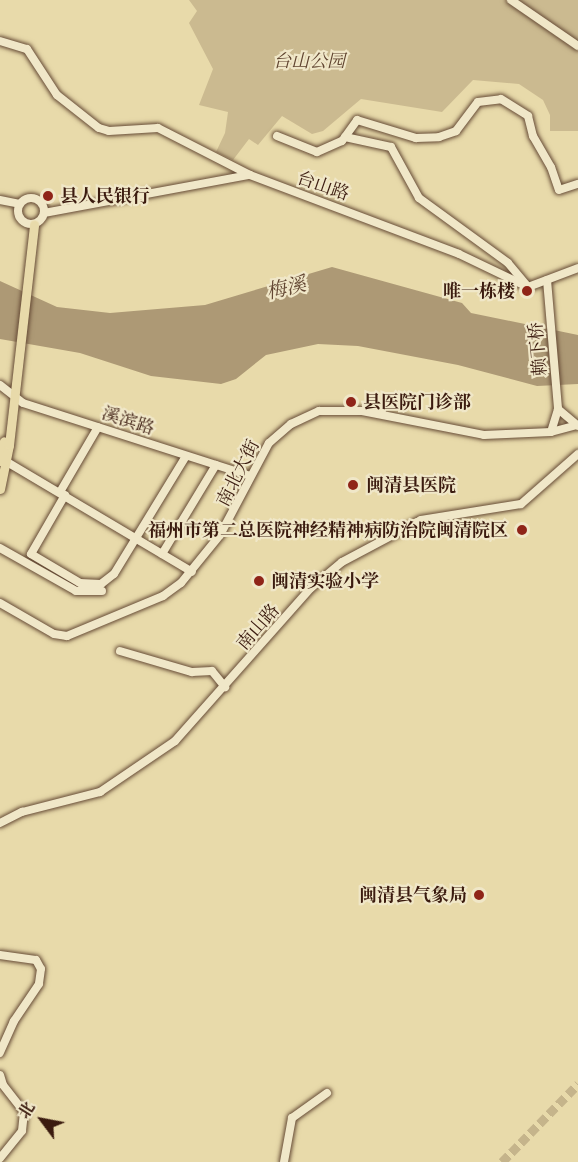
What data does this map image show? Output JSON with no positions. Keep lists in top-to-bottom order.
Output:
{
  "streets": {
    "street": [
      "台山路",
      "赖下桥",
      "溪滨路",
      "南北大街",
      "南山路"
    ]
  },
  "crossings": [
    ["溪滨路", "南北大街"]
  ],
  "water": ["梅溪"],
  "parks": ["台山公园"],
  "places": [
    "县人民银行",
    "唯一栋楼",
    "县医院门诊部",
    "闽清县医院",
    "福州市第二总医院神经精神病防治院闽清院区",
    "闽清实验小学",
    "闽清县气象局"
  ],
  "north": "top left"
}
